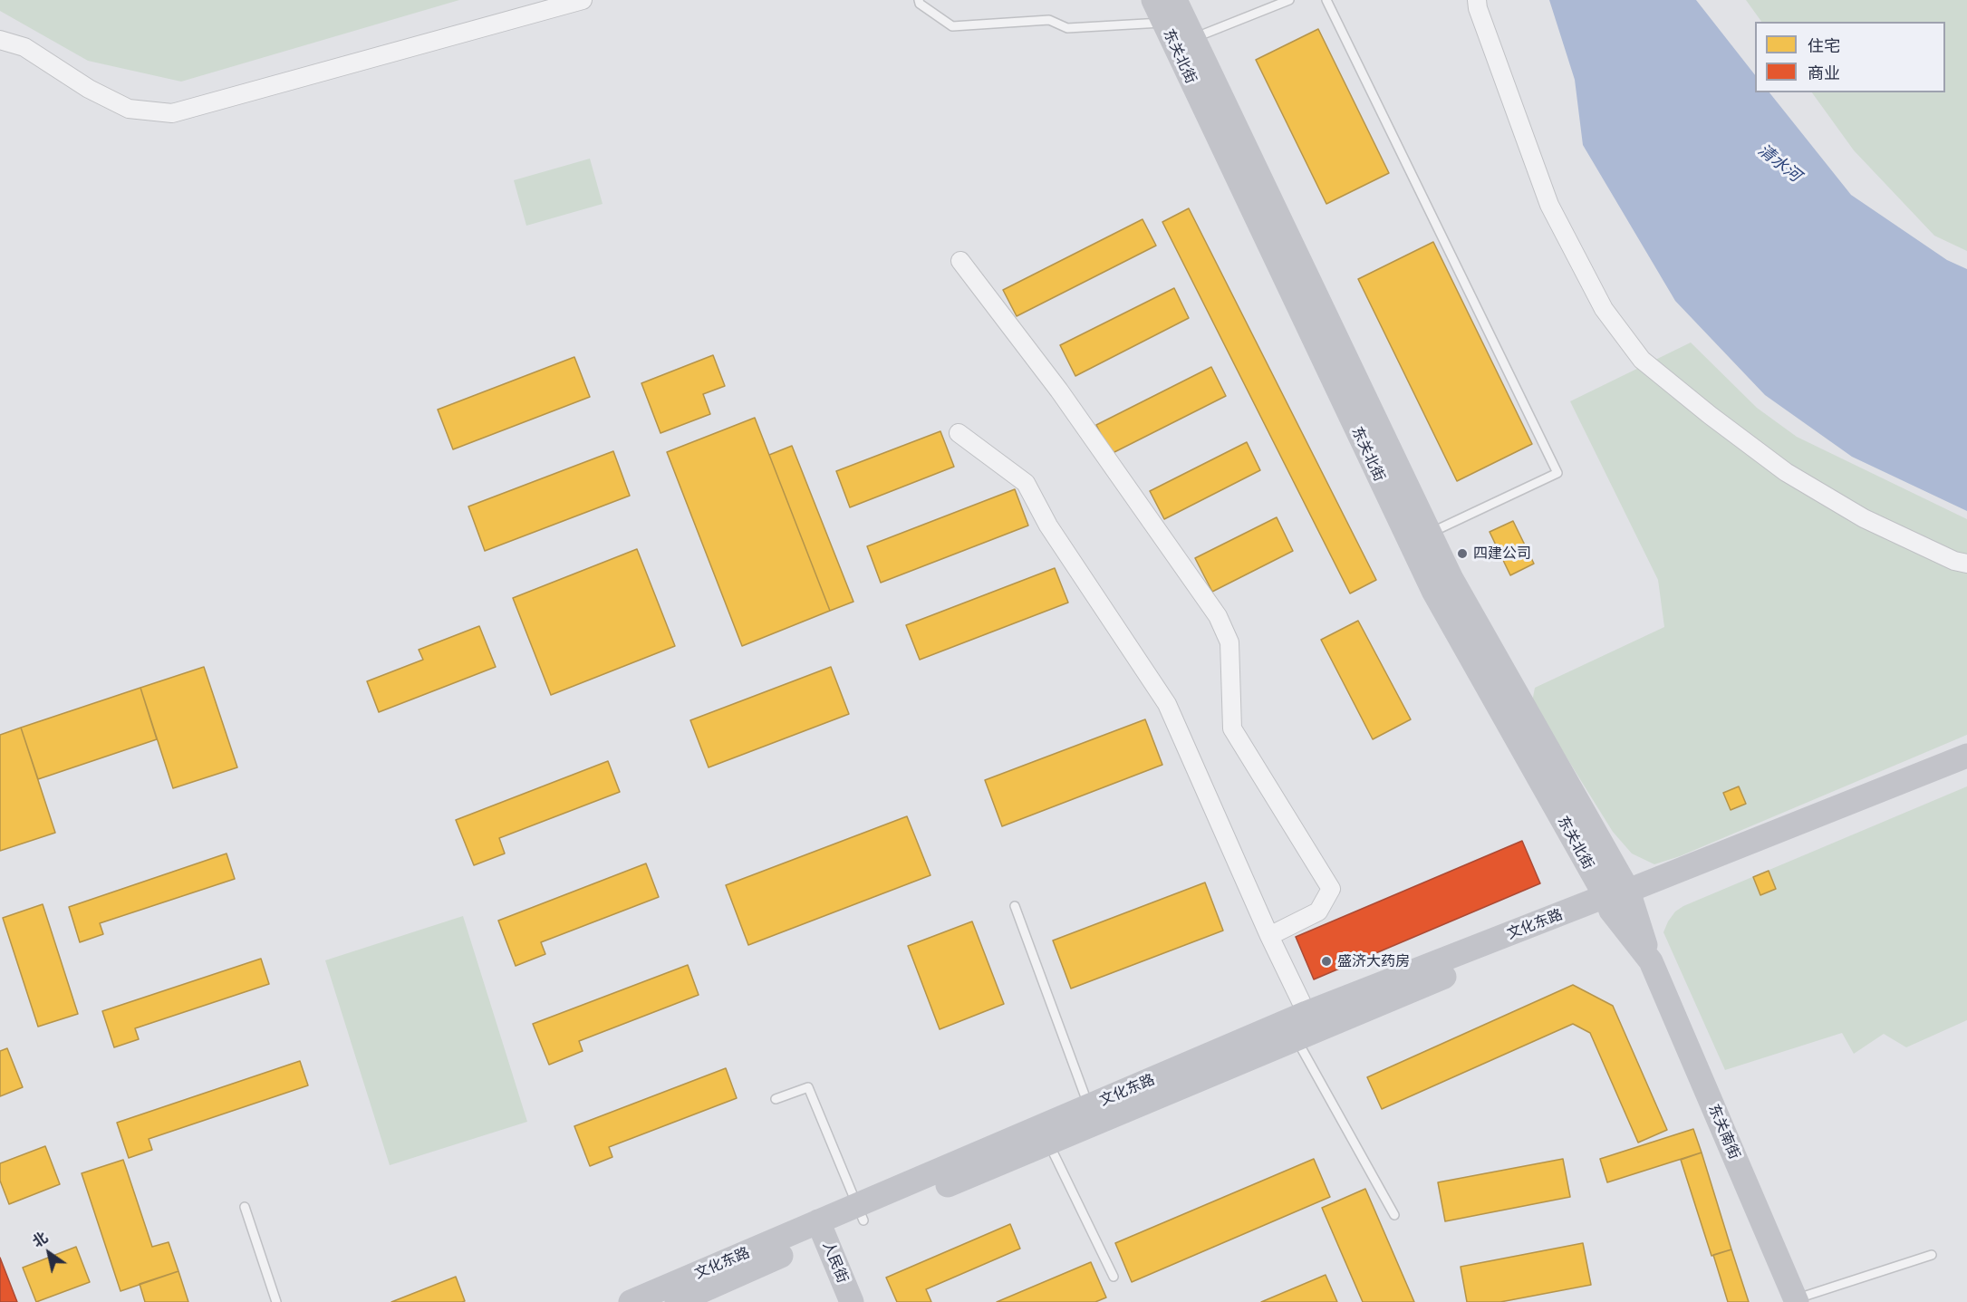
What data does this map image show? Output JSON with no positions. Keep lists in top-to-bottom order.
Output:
{
  "streets": {
    "main road": [
      "东关北街",
      "文化东路",
      "东关南街",
      "人民街"
    ]
  },
  "crossings": [
    ["东关北街", "文化东路"],
    ["东关北街", "东关南街"],
    ["文化东路", "东关南街"],
    ["文化东路", "人民街"]
  ],
  "water": ["清水河"],
  "places": ["四建公司", "盛济大药房"],
  "legend": ["住宅", "商业"],
  "north": "top left"
}
